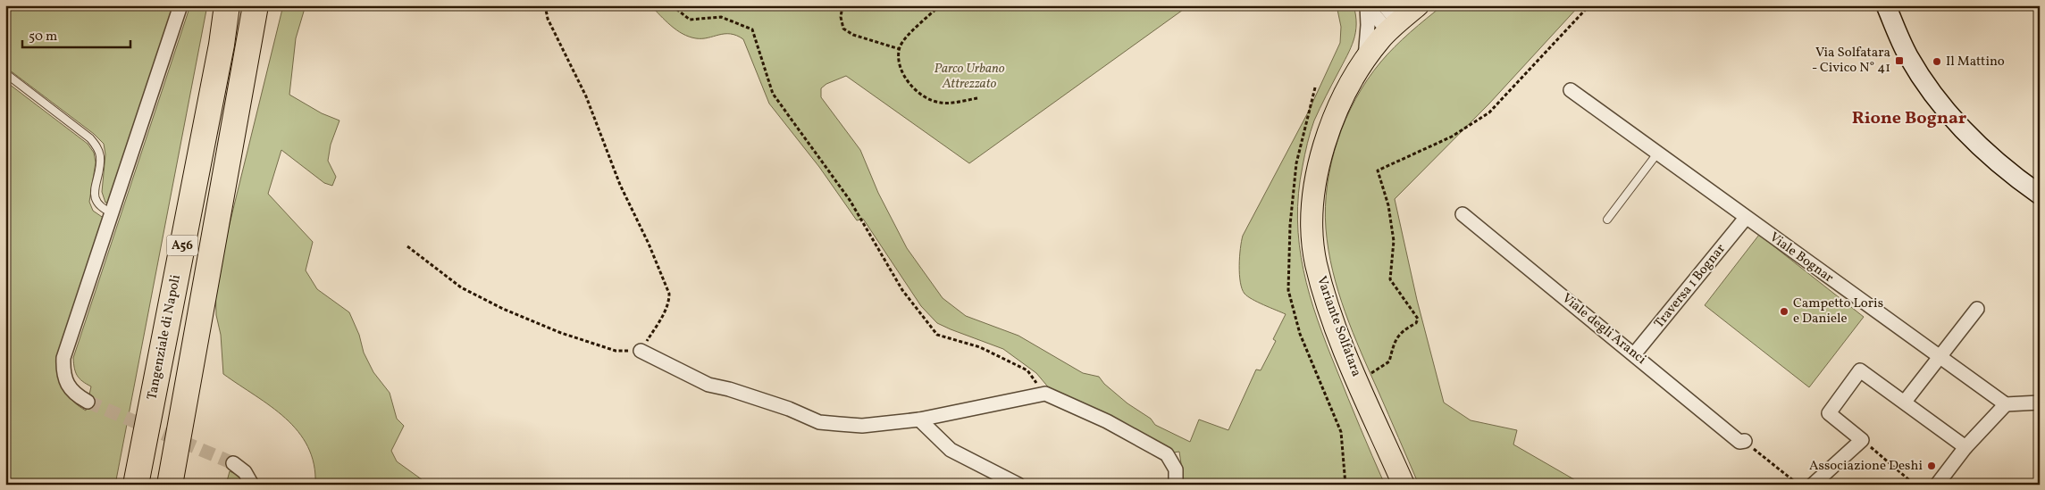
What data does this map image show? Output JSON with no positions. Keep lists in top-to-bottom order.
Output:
{
  "streets": {
    "highway": ["A56", "Tangenziale di Napoli"],
    "main road": ["Variante Solfatara"],
    "street": ["Viale Bognar", "Traversa 1 Bognar", "Viale degli Aranci"]
  },
  "crossings": [
    ["Viale Bognar", "Traversa 1 Bognar"],
    ["Traversa 1 Bognar", "Viale degli Aranci"]
  ],
  "districts": ["Rione Bognar"],
  "parks": ["Parco Urbano Attrezzato"],
  "places": {
    "transit": ["Via Solfatara - Civico N° 41"],
    "other": ["Il Mattino", "Campetto Loris e Daniele", "Associazione Deshi"]
  },
  "scale_bar": "50 m"
}
